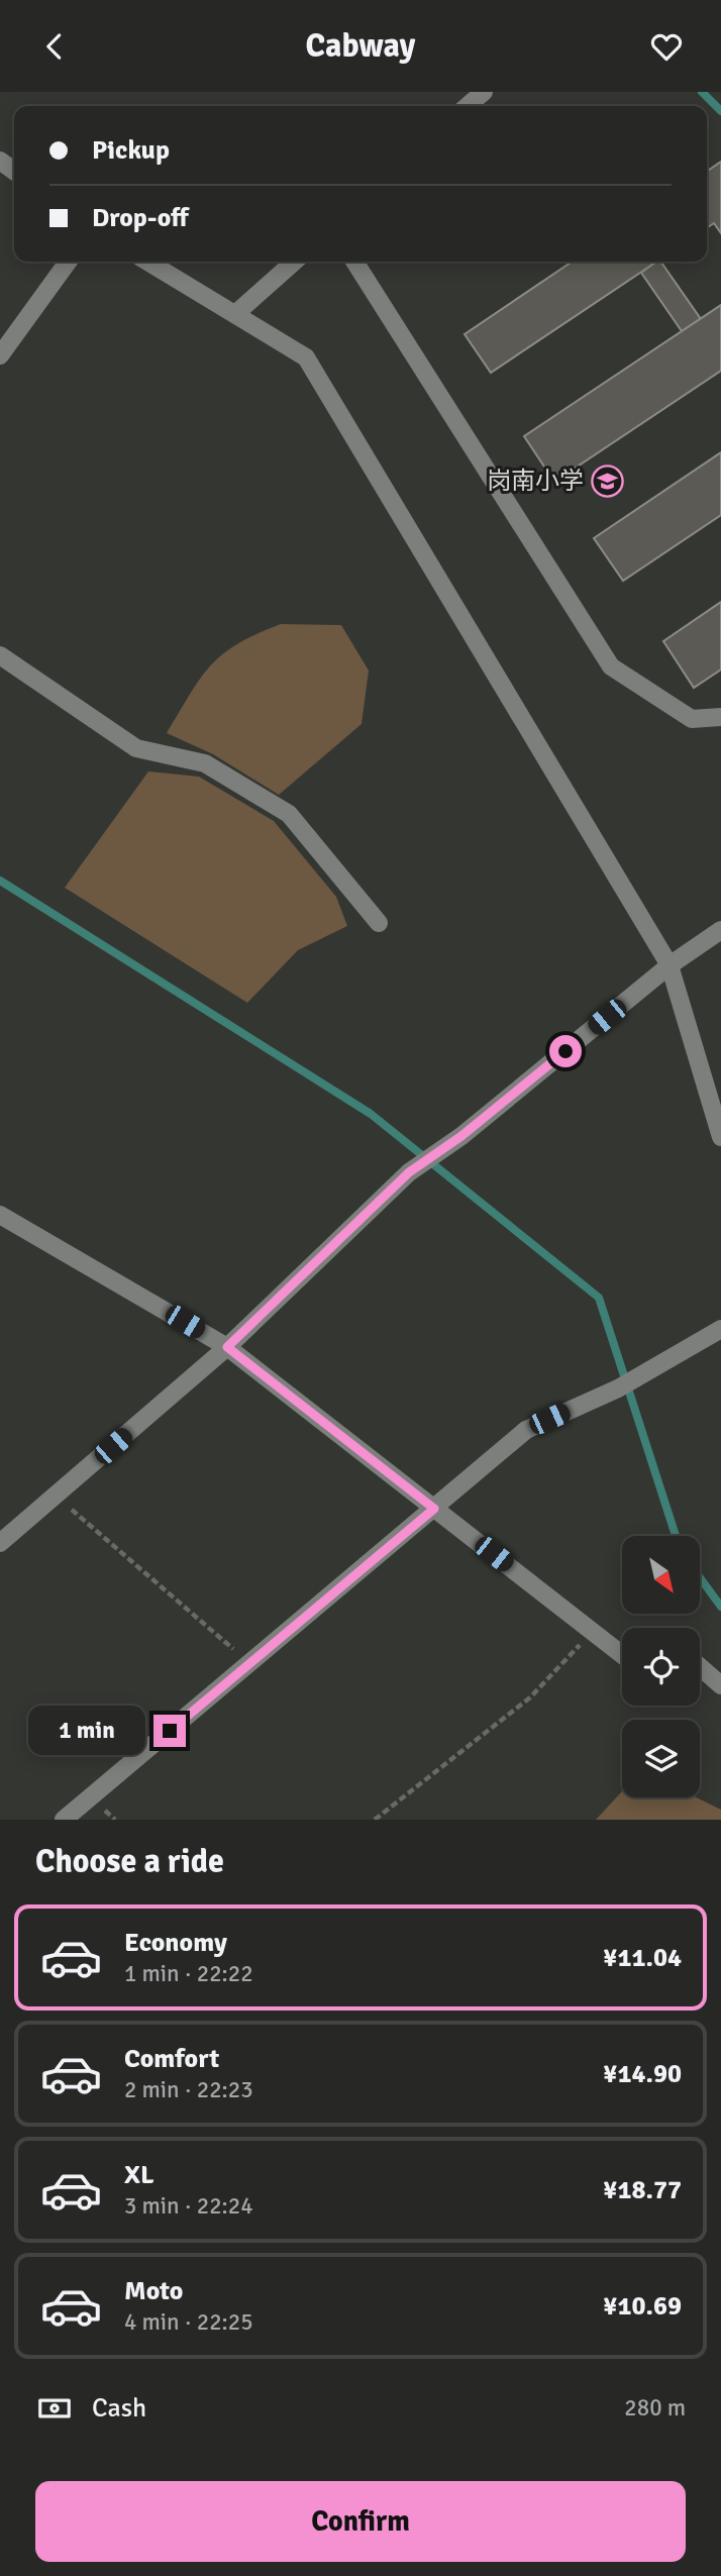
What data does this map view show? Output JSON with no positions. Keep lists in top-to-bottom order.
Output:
{
  "places": {
    "school or university": ["岗南小学"]
  },
  "north": "bottom right",
  "page": {
    "header": "Cabway",
    "banner": ["Pickup", "Drop-off"],
    "bubble": "1 min",
    "heading": "Choose a ride",
    "list": [
      {
        "name": "Economy",
        "note": "1 min · 22:22",
        "value": "¥11.04"
      },
      {
        "name": "Comfort",
        "note": "2 min · 22:23",
        "value": "¥14.90"
      },
      {
        "name": "XL",
        "note": "3 min · 22:24",
        "value": "¥18.77"
      },
      {
        "name": "Moto",
        "note": "4 min · 22:25",
        "value": "¥10.69"
      }
    ],
    "pay": ["Cash", "280 m"],
    "buttons": "Confirm"
  }
}
